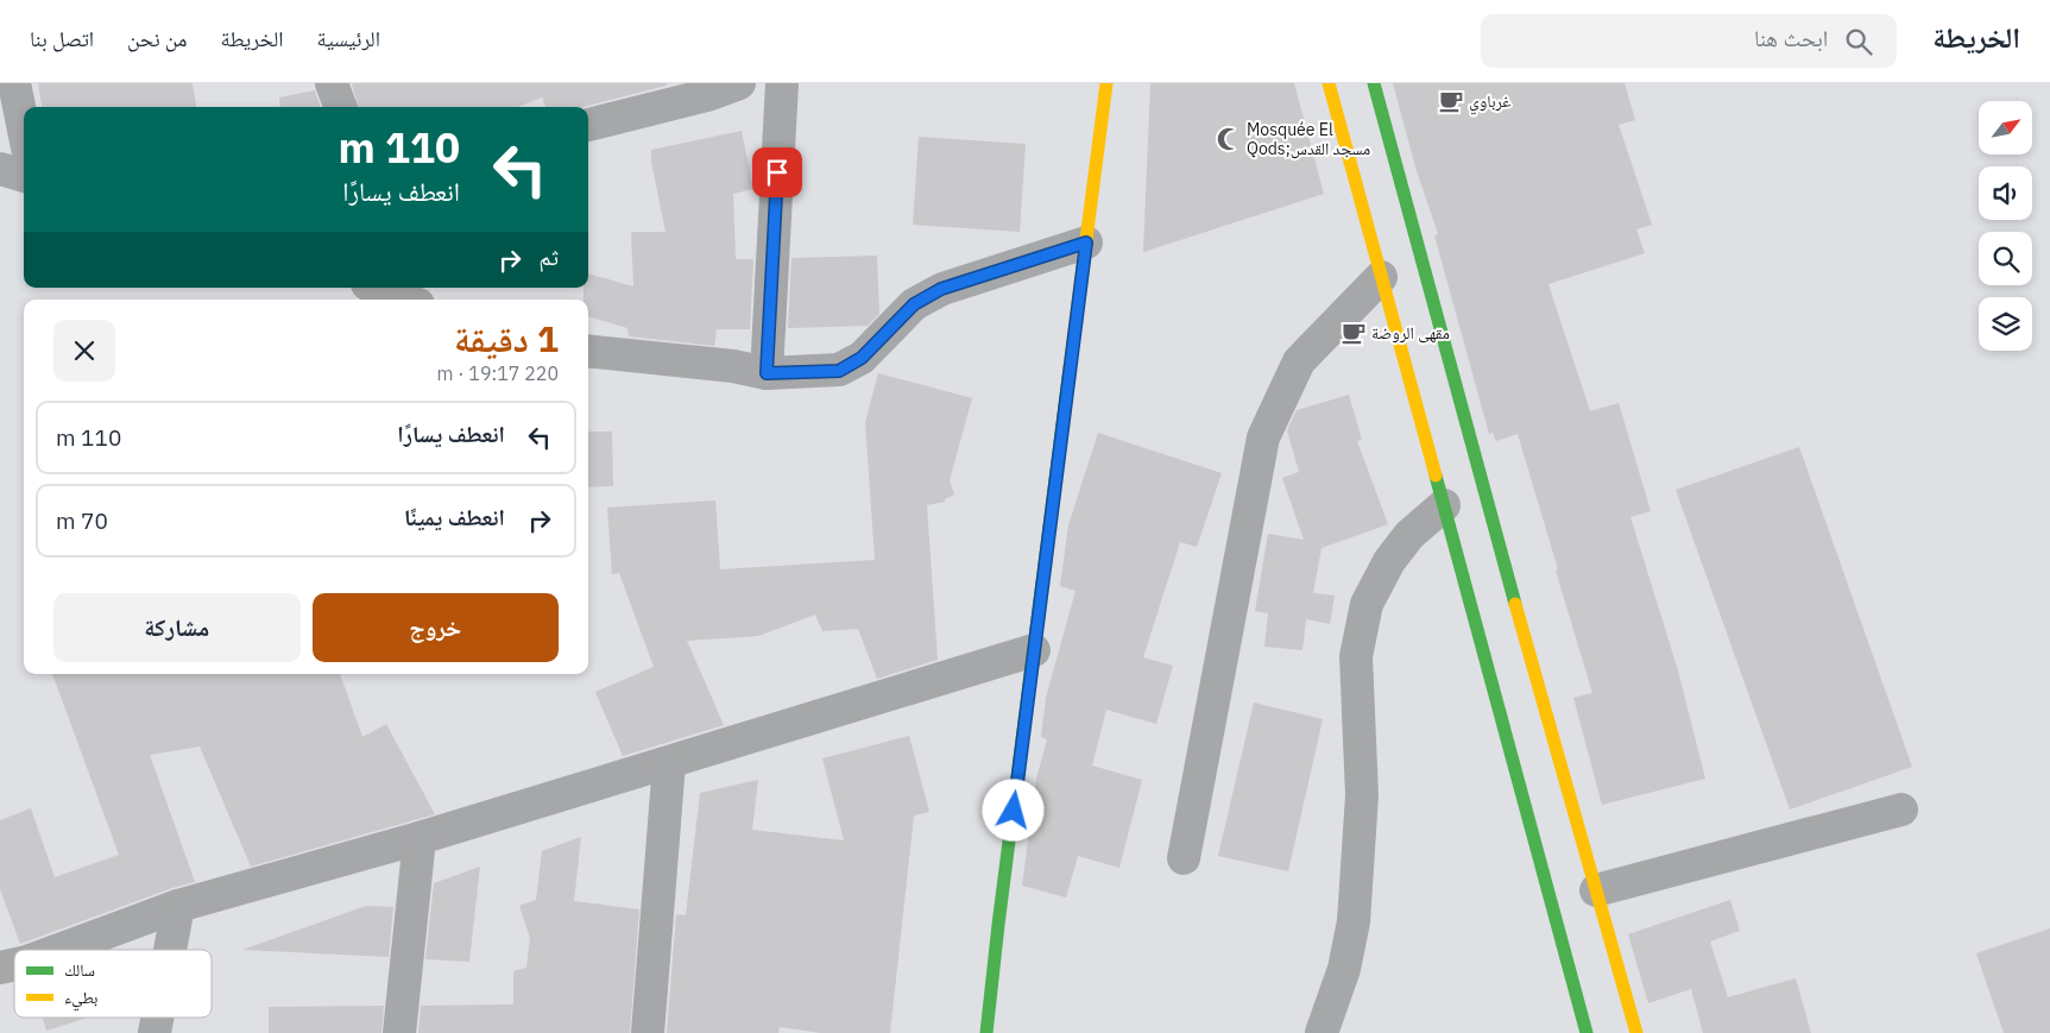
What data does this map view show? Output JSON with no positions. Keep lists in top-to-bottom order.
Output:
{
  "places": {
    "cafe": ["غرباوي", "مقهى الروضة"],
    "mosque": ["Mosquée El Qods;مسجد القدس"]
  },
  "legend": ["سالك", "بطيء"],
  "north": "top right",
  "page": {
    "header": "الخريطة",
    "search": "ابحث هنا",
    "nav": [
      "الرئيسية",
      "الخريطة",
      "من نحن",
      "اتصل بنا"
    ],
    "turn": ["110 m", "انعطف يسارًا"],
    "then": "ثم",
    "heading": ["1 دقيقة", "220 m · 19:17"],
    "list": [
      {
        "name": "انعطف يسارًا",
        "value": "110 m"
      },
      {
        "name": "انعطف يمينًا",
        "value": "70 m"
      }
    ],
    "buttons": ["خروج", "مشاركة"]
  }
}
